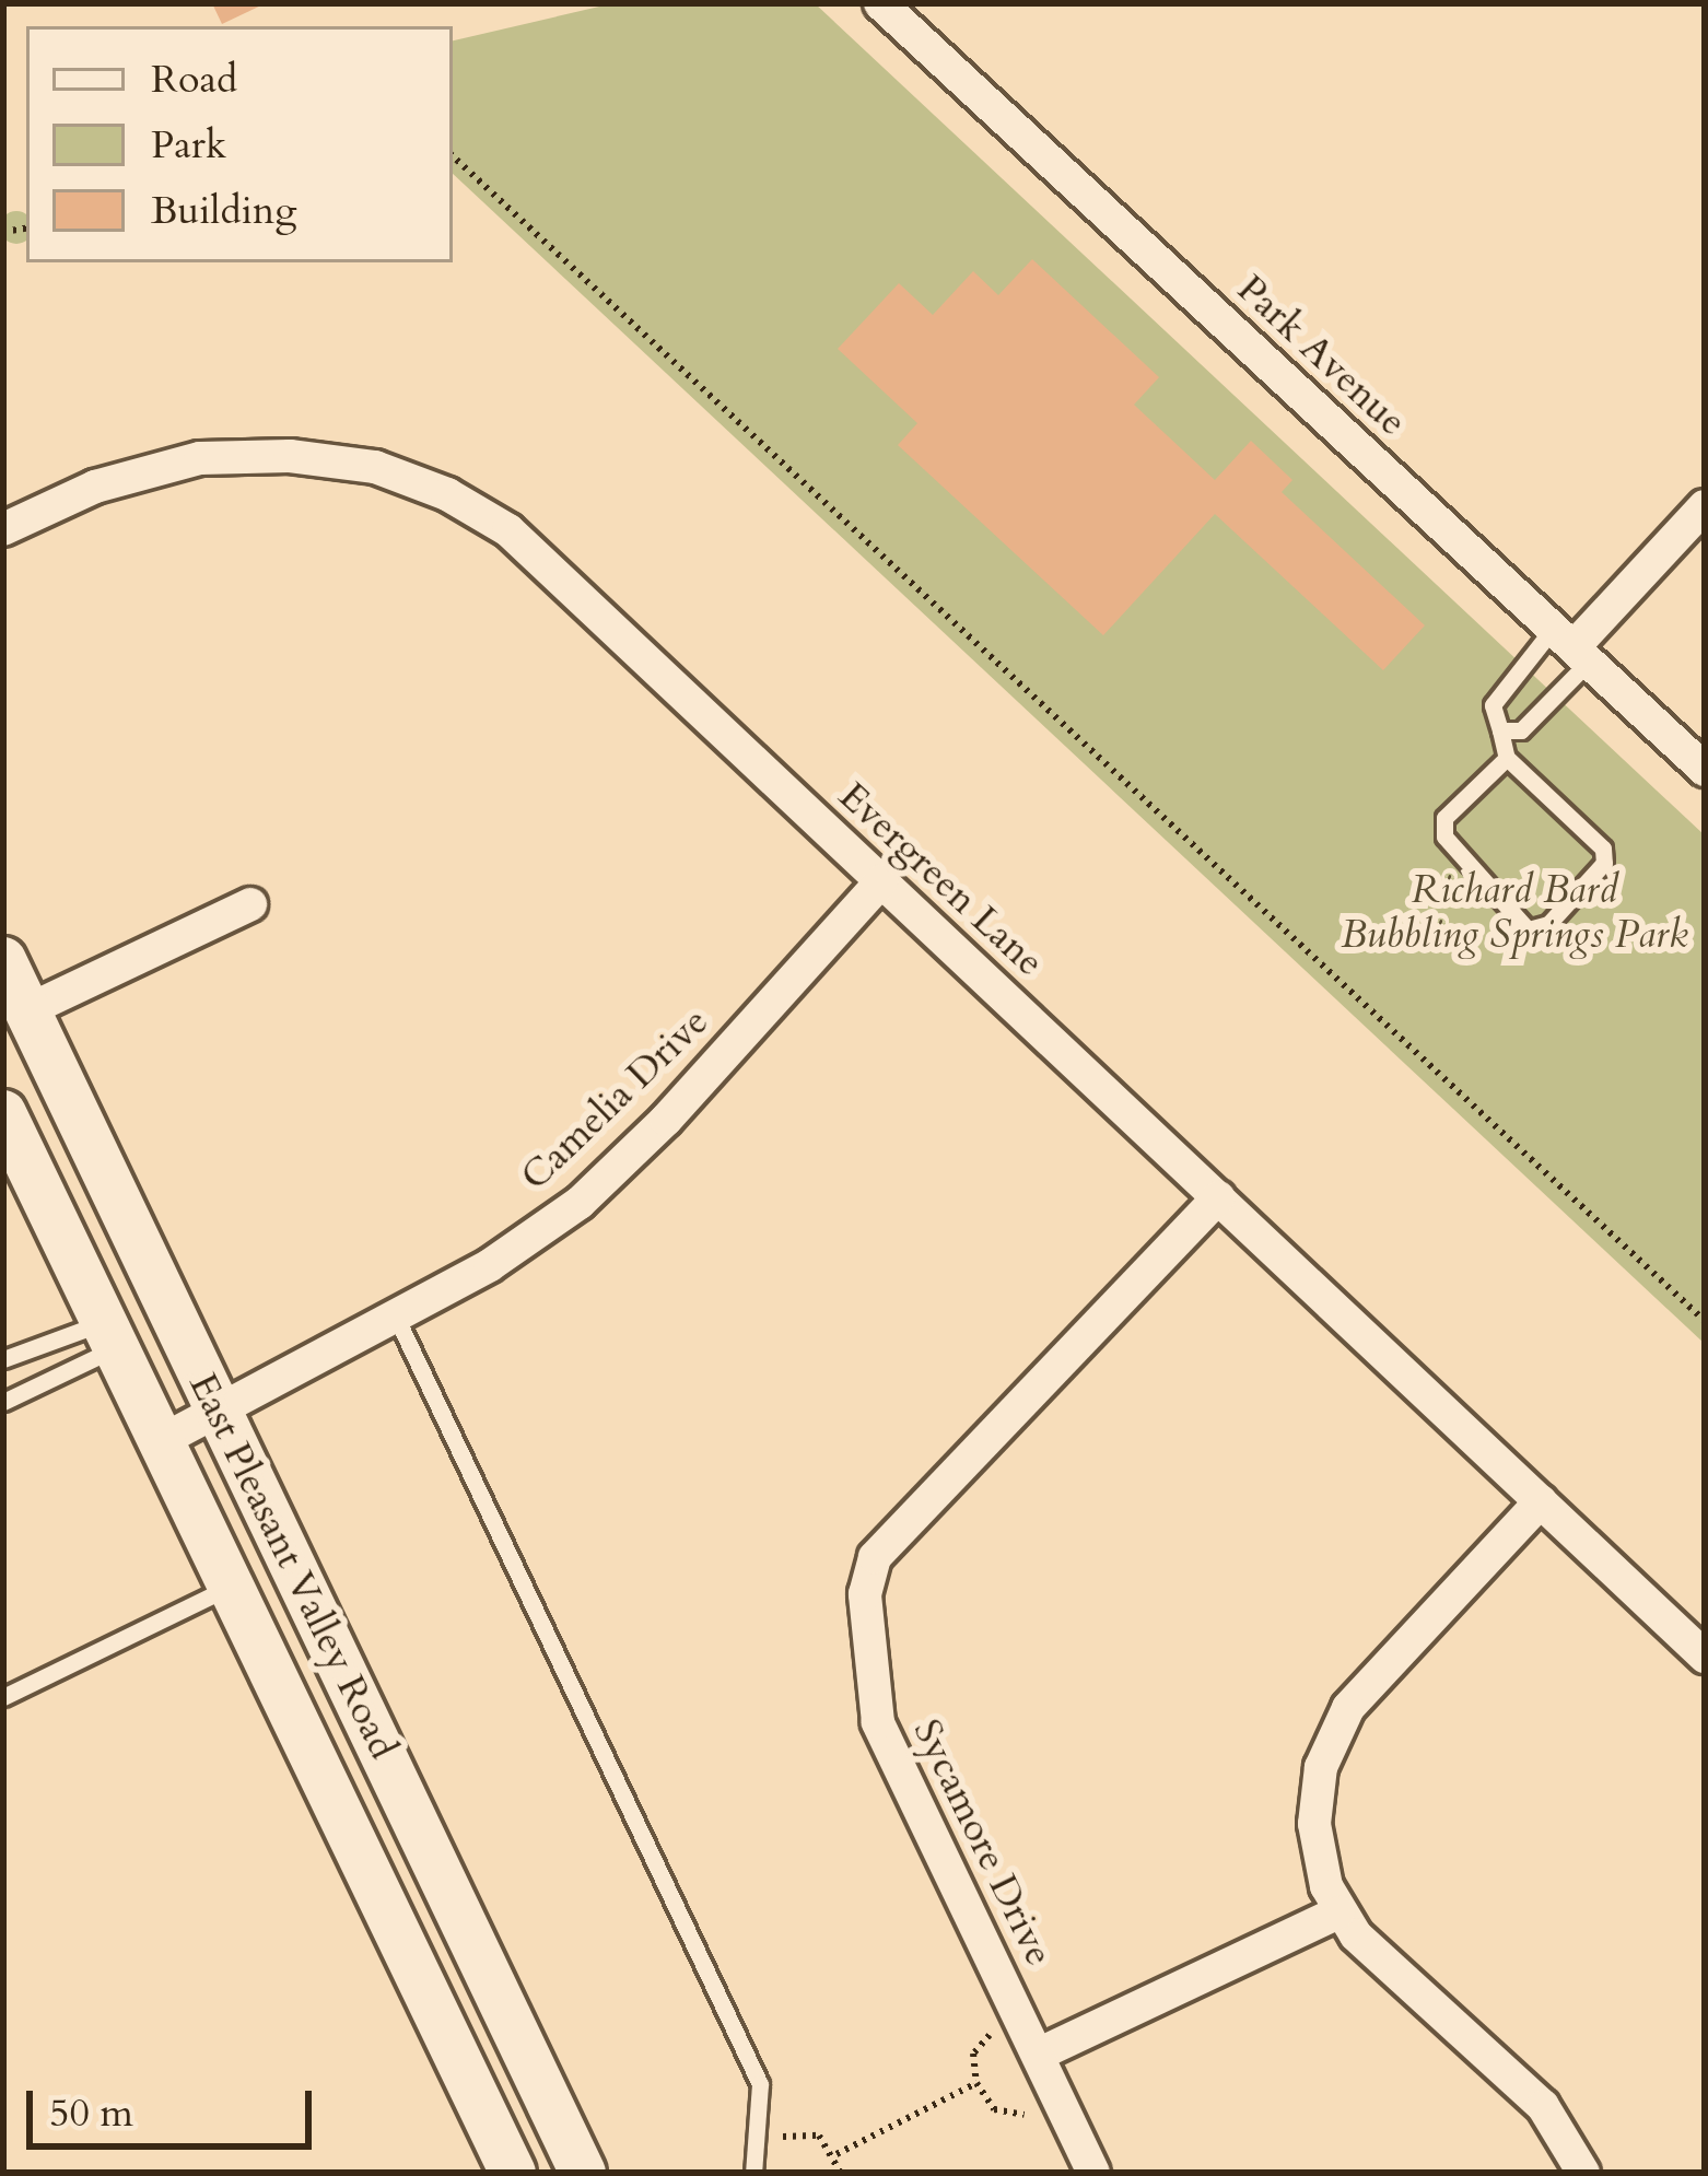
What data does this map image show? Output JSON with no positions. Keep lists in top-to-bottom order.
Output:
{
  "streets": {
    "main road": ["East Pleasant Valley Road"],
    "street": [
      "Park Avenue",
      "Evergreen Lane",
      "Camelia Drive",
      "Sycamore Drive"
    ]
  },
  "crossings": [
    ["Evergreen Lane", "Camelia Drive"],
    ["Evergreen Lane", "Sycamore Drive"],
    ["Camelia Drive", "East Pleasant Valley Road"]
  ],
  "parks": ["Richard Bard Bubbling Springs Park"],
  "legend": ["Road", "Park", "Building"],
  "scale_bar": "50 m"
}
